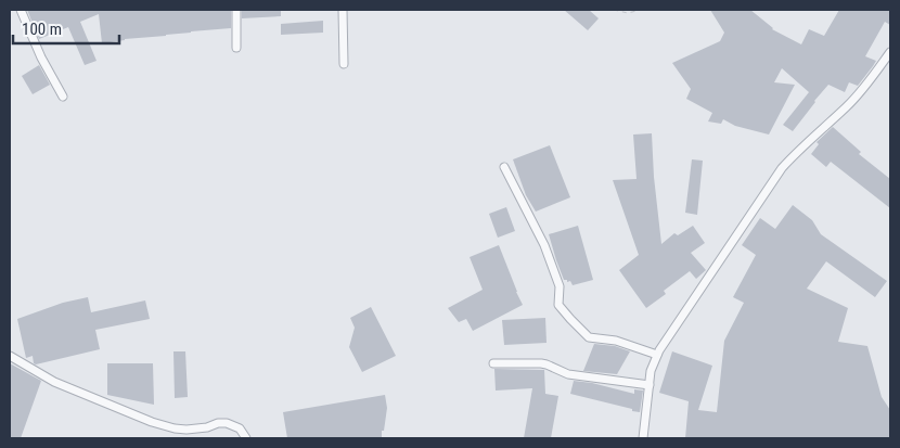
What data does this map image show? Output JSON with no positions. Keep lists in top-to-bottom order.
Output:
{
  "scale_bar": "100 m"
}
